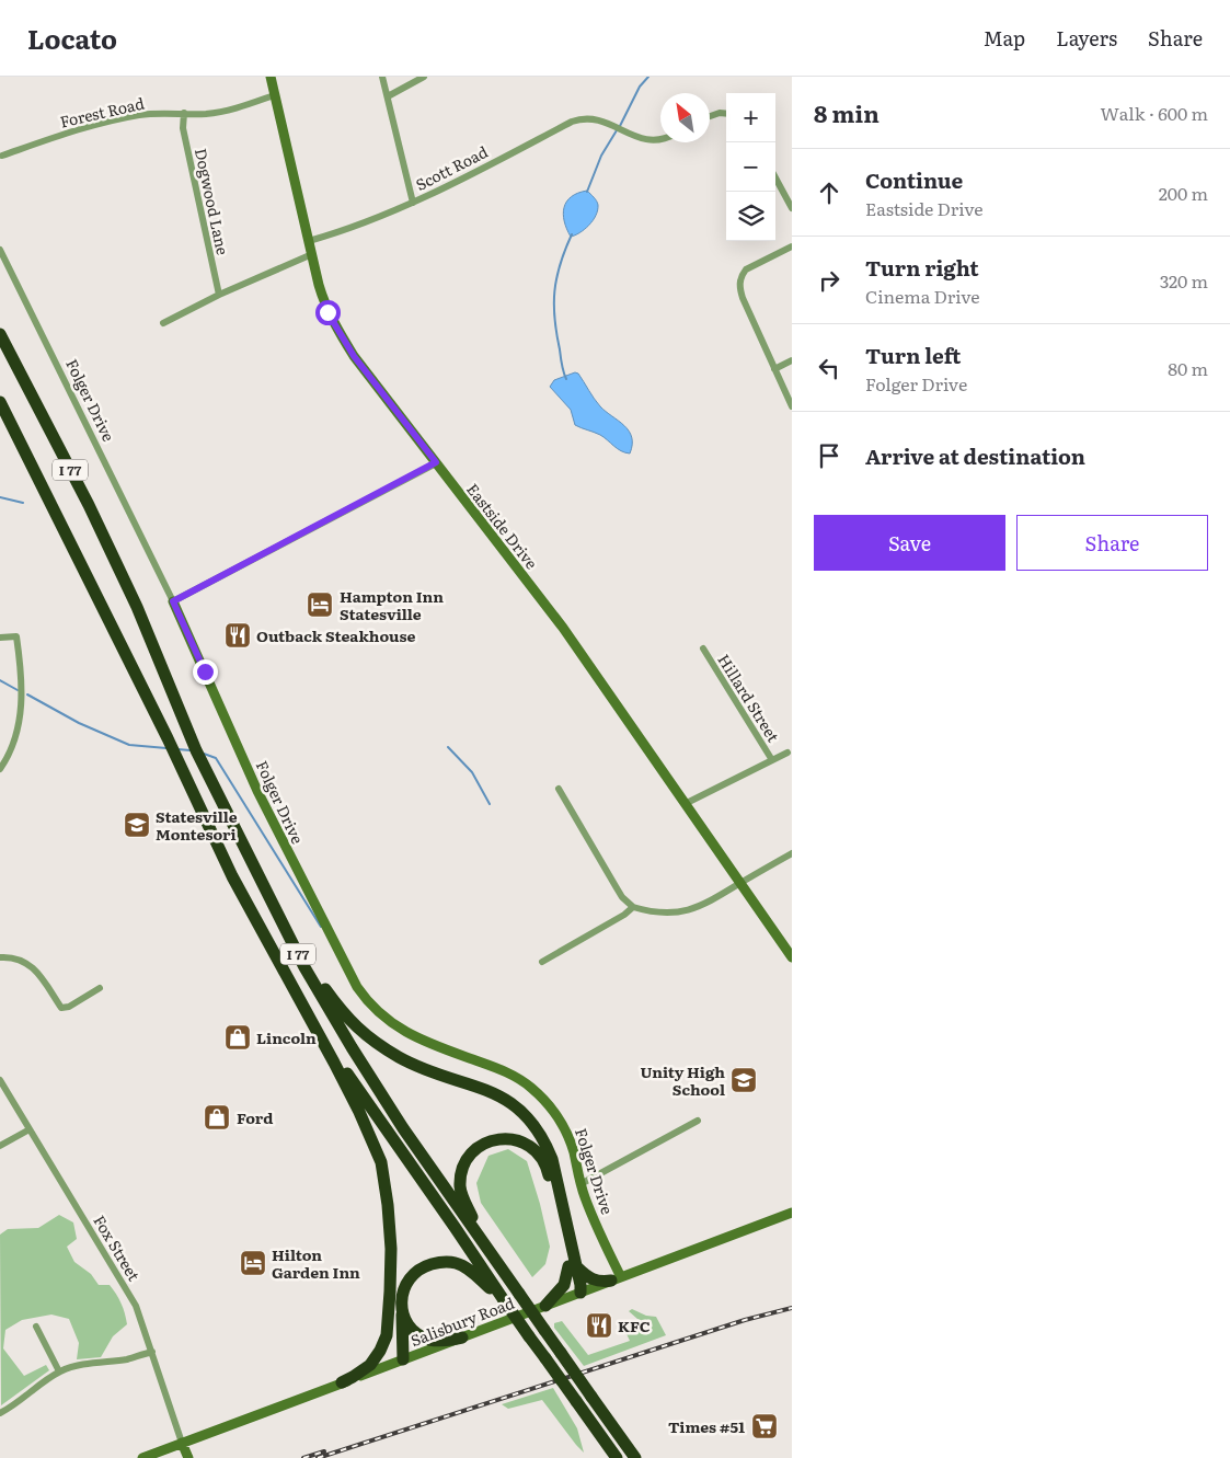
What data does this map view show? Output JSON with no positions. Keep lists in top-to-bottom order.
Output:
{
  "streets": {
    "highway": ["I 77"],
    "street": [
      "Forest Road",
      "Scott Road",
      "Dogwood Lane",
      "Folger Drive",
      "Eastside Drive",
      "Hillard Street",
      "Fox Street",
      "Salisbury Road"
    ]
  },
  "crossings": [
    ["Forest Road", "Dogwood Lane"],
    ["Forest Road", "Eastside Drive"],
    ["Scott Road", "Eastside Drive"],
    ["Folger Drive", "Salisbury Road"],
    ["Fox Street", "Salisbury Road"]
  ],
  "places": {
    "hotel": ["Hampton Inn Statesville", "Hilton Garden Inn"],
    "restaurant": ["Outback Steakhouse", "KFC"],
    "school or university": ["Statesville Montesori", "Unity High School"],
    "shop": ["Lincoln", "Ford"],
    "supermarket": ["Times #51"]
  },
  "north": "top left",
  "page": {
    "header": "Locato",
    "nav": ["Map", "Layers", "Share"],
    "heading": ["8 min", "Walk · 600 m"],
    "map_buttons": ["+", "−"],
    "list": [
      ["Continue", "Eastside Drive", "200 m"],
      ["Turn right", "Cinema Drive", "320 m"],
      ["Turn left", "Folger Drive", "80 m"],
      "Arrive at destination"
    ],
    "buttons": ["Save", "Share"]
  }
}
